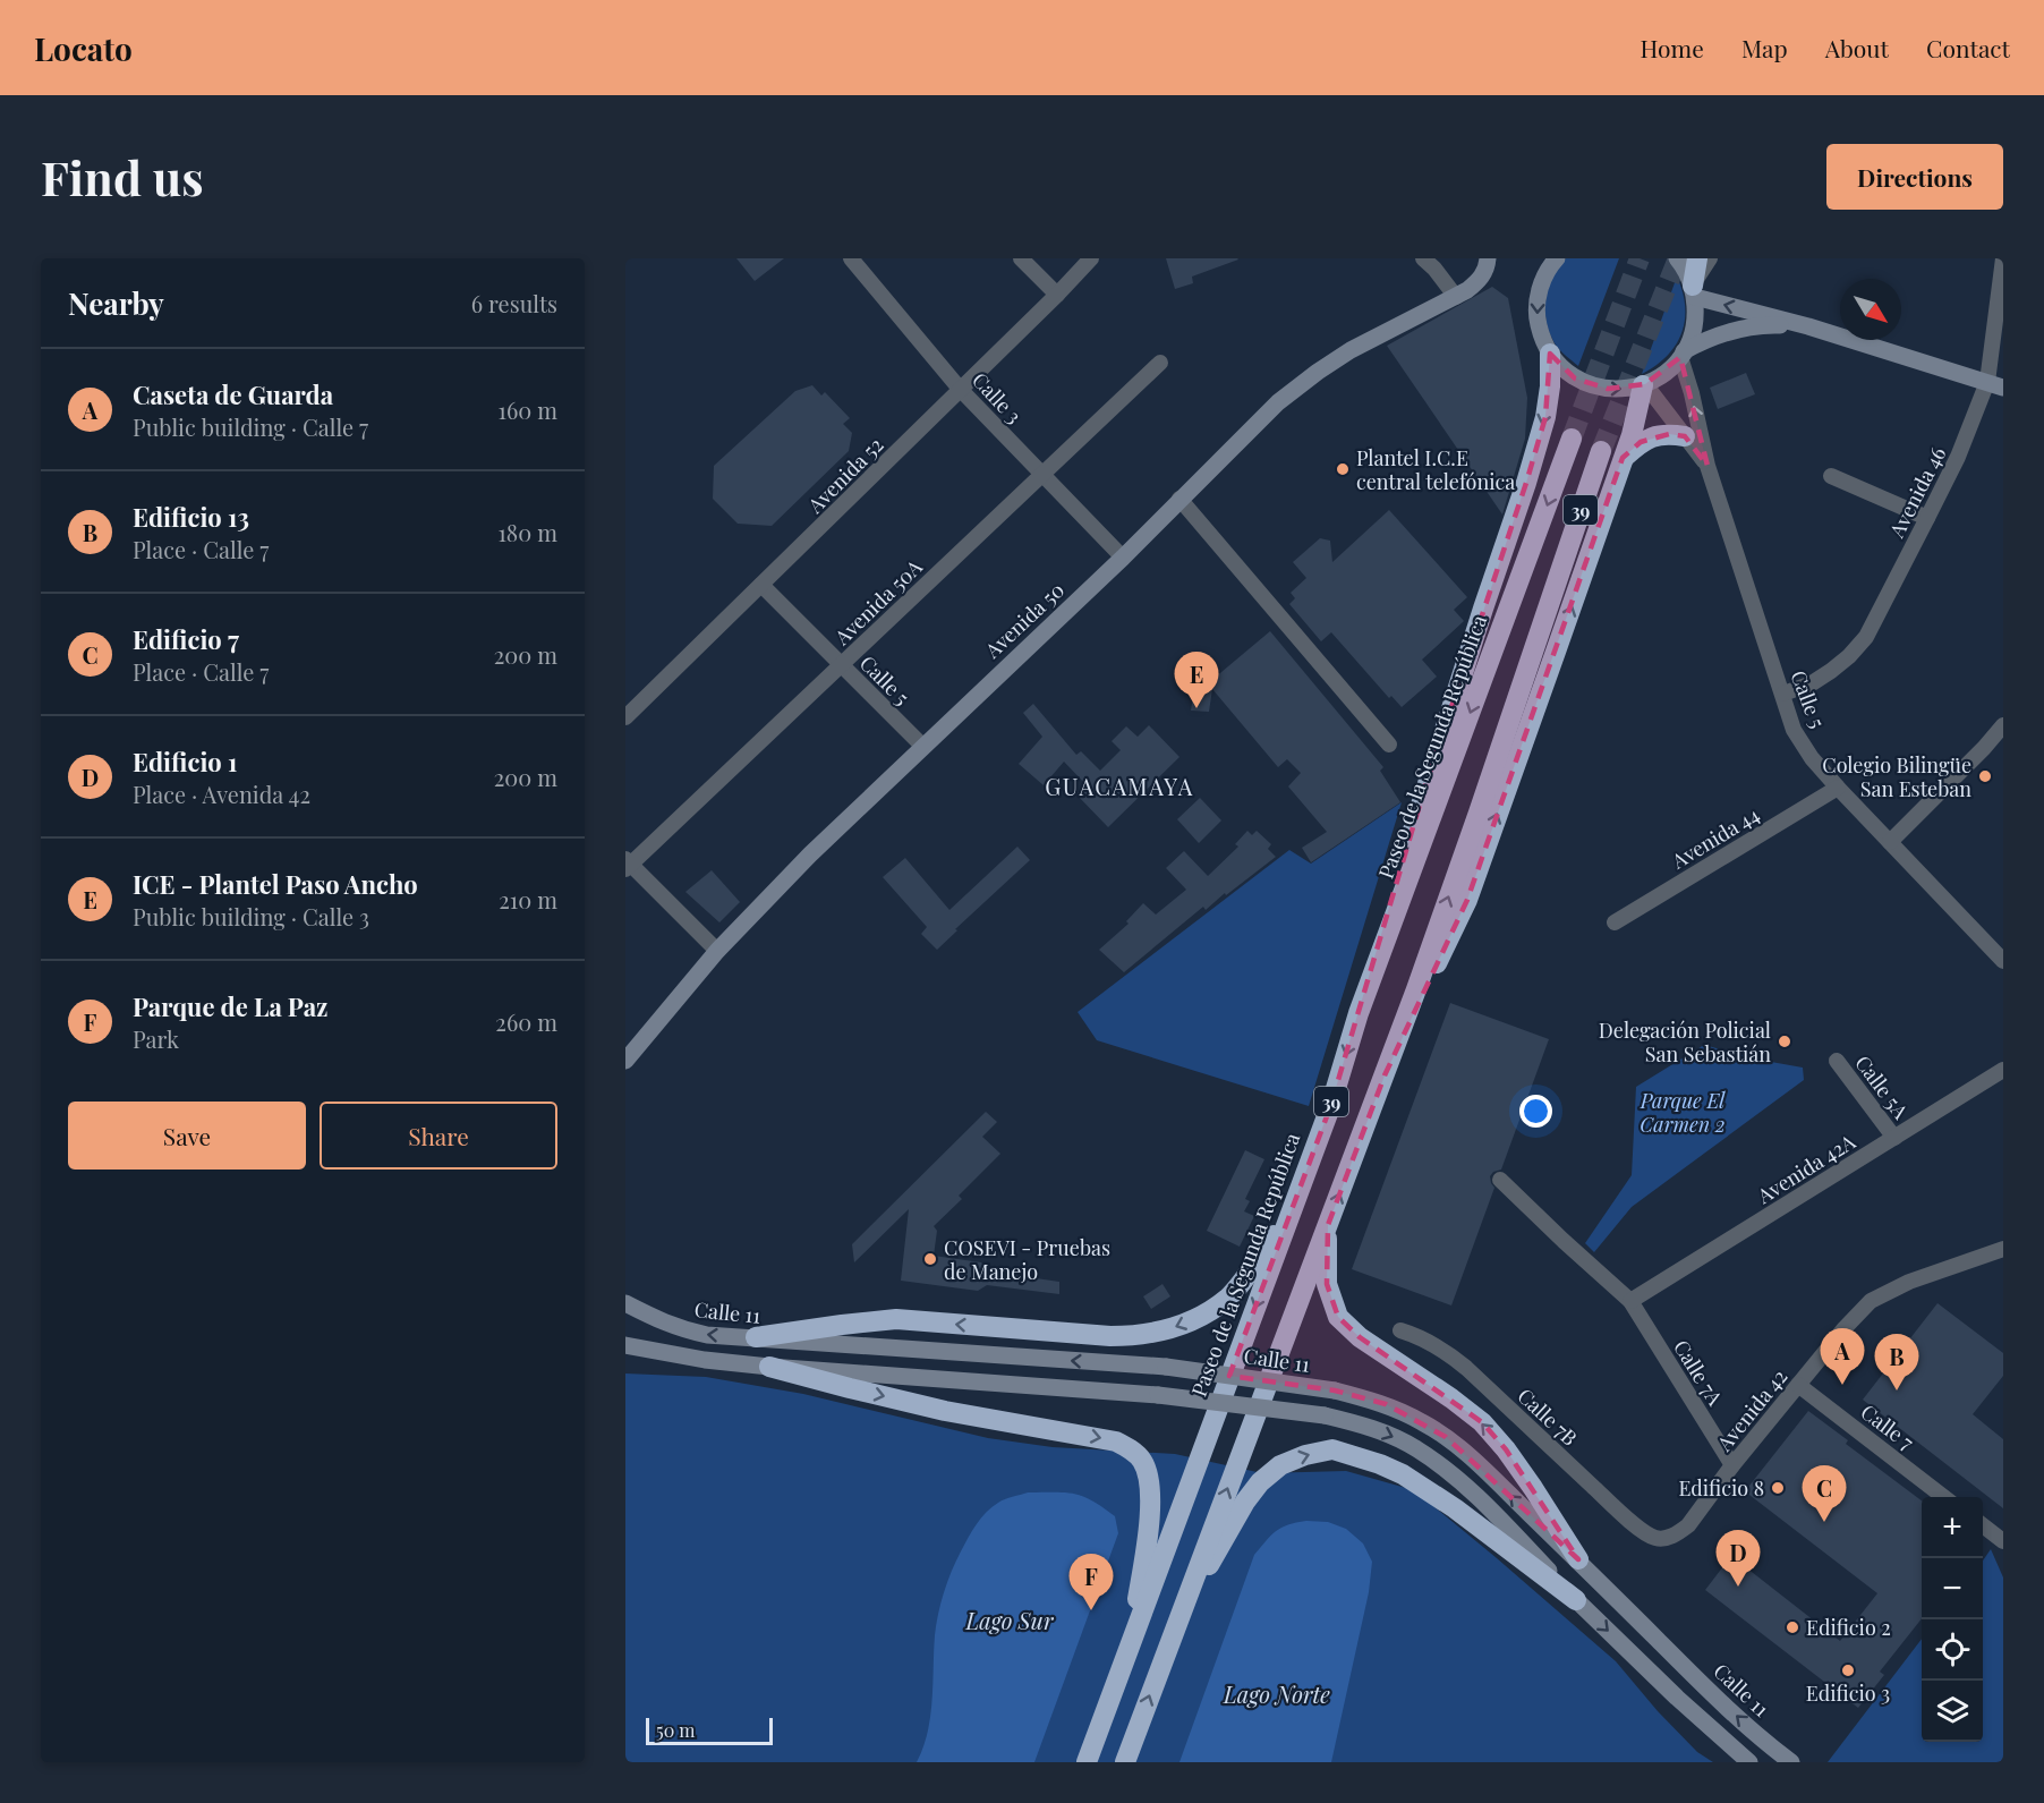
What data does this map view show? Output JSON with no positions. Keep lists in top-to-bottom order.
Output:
{
  "streets": {
    "highway": ["39", "Paseo de la Segunda República"],
    "main road": ["Avenida 50", "Calle 11"],
    "street": [
      "Calle 3",
      "Avenida 52",
      "Avenida 46",
      "Avenida 50A",
      "Calle 5",
      "Avenida 44",
      "Calle 5A",
      "Avenida 42A",
      "Calle 7A",
      "Avenida 42",
      "Calle 7B",
      "Calle 7"
    ]
  },
  "crossings": [
    ["Calle 3", "Avenida 52"],
    ["Calle 3", "Avenida 50A"],
    ["Calle 3", "Avenida 50"],
    ["Avenida 52", "Calle 5"],
    ["Avenida 46", "Calle 5"],
    ["Avenida 50A", "Calle 5"],
    ["Avenida 50", "Calle 5"],
    ["Calle 5", "Avenida 44"],
    ["Calle 5A", "Avenida 42A"],
    ["Avenida 42A", "Calle 7A"],
    ["Calle 7A", "Avenida 42"],
    ["Avenida 42", "Calle 7B"],
    ["Avenida 42", "Calle 7"]
  ],
  "districts": ["GUACAMAYA"],
  "water": ["Lago Sur", "Lago Norte"],
  "parks": ["Parque El Carmen 2"],
  "places": [
    "Plantel I.C.E central telefónica",
    "Colegio Bilingüe San Esteban",
    "Delegación Policial San Sebastián",
    "COSEVI - Pruebas de Manejo",
    "Edificio 8",
    "Edificio 2",
    "Edificio 3"
  ],
  "scale_bar": "50 m",
  "north": "bottom right",
  "page": {
    "header": "Locato",
    "nav": [
      "Home",
      "Map",
      "About",
      "Contact"
    ],
    "buttons": [
      "Directions",
      ["Save", "Share"]
    ],
    "title": "Find us",
    "heading": ["Nearby", "6 results"],
    "list": [
      {
        "mark": "A",
        "name": "Caseta de Guarda",
        "note": "Public building · Calle 7",
        "value": "160 m"
      },
      {
        "mark": "B",
        "name": "Edificio 13",
        "note": "Place · Calle 7",
        "value": "180 m"
      },
      {
        "mark": "C",
        "name": "Edificio 7",
        "note": "Place · Calle 7",
        "value": "200 m"
      },
      {
        "mark": "D",
        "name": "Edificio 1",
        "note": "Place · Avenida 42",
        "value": "200 m"
      },
      {
        "mark": "E",
        "name": "ICE - Plantel Paso Ancho",
        "note": "Public building · Calle 3",
        "value": "210 m"
      },
      {
        "mark": "F",
        "name": "Parque de La Paz",
        "note": "Park",
        "value": "260 m"
      }
    ],
    "pins": [
      "E",
      "A",
      "B",
      "C",
      "D",
      "F"
    ],
    "map_buttons": ["+", "−"],
    "scale": "50 m"
  }
}
